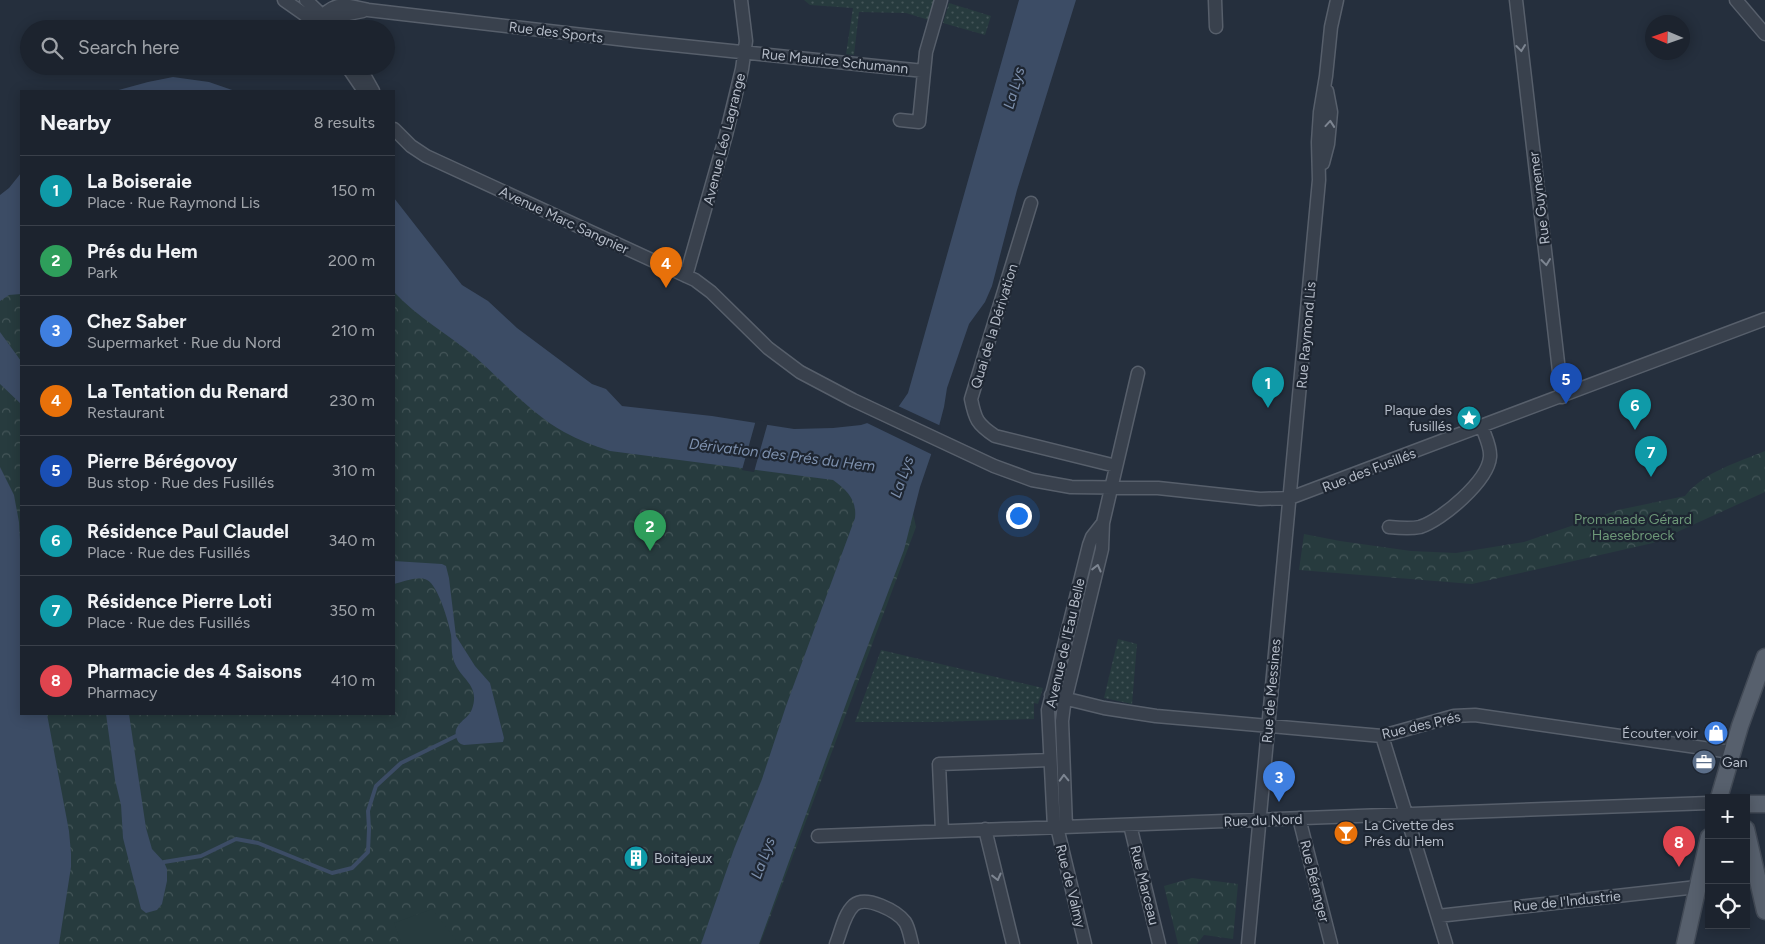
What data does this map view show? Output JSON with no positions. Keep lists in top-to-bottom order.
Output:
{
  "streets": {
    "street": [
      "Rue des Sports",
      "Rue Maurice Schumann",
      "Avenue Léo Lagrange",
      "Rue Guynemer",
      "Avenue Marc Sangnier",
      "Quai de la Dérivation",
      "Rue Raymond Lis",
      "Rue des Fusillés",
      "Avenue de l'Eau Belle",
      "Rue de Messines",
      "Rue des Prés",
      "Rue du Nord",
      "Rue Béranger",
      "Rue Marceau",
      "Rue de Valmy",
      "Rue de l'Industrie"
    ]
  },
  "crossings": [
    ["Rue des Sports", "Rue Maurice Schumann"],
    ["Rue des Sports", "Avenue Léo Lagrange"],
    ["Rue Maurice Schumann", "Avenue Léo Lagrange"],
    ["Avenue Léo Lagrange", "Avenue Marc Sangnier"],
    ["Rue Guynemer", "Rue des Fusillés"],
    ["Avenue Marc Sangnier", "Rue des Fusillés"],
    ["Quai de la Dérivation", "Avenue de l'Eau Belle"],
    ["Rue Raymond Lis", "Rue des Fusillés"],
    ["Rue Raymond Lis", "Rue de Messines"],
    ["Rue des Fusillés", "Avenue de l'Eau Belle"],
    ["Rue des Fusillés", "Rue de Messines"],
    ["Avenue de l'Eau Belle", "Rue des Prés"],
    ["Avenue de l'Eau Belle", "Rue du Nord"],
    ["Avenue de l'Eau Belle", "Rue de Valmy"],
    ["Rue de Messines", "Rue des Prés"],
    ["Rue de Messines", "Rue du Nord"],
    ["Rue du Nord", "Rue Béranger"],
    ["Rue du Nord", "Rue Marceau"],
    ["Rue du Nord", "Rue de Valmy"]
  ],
  "one_way": ["Rue Guynemer"],
  "water": ["La Lys", "Dérivation des Prés du Hem"],
  "parks": ["Promenade Gérard Haesebroeck"],
  "places": {
    "place": ["Plaque des fusillés"],
    "shop": ["Écouter voir"],
    "office": ["Gan"],
    "bar": ["La Civette des Prés du Hem"],
    "building": ["Boitajeux"]
  },
  "north": "left",
  "page": {
    "search": "Search here",
    "heading": ["Nearby", "8 results"],
    "list": [
      {
        "mark": "1",
        "name": "La Boiseraie",
        "note": "Place · Rue Raymond Lis",
        "value": "150 m"
      },
      {
        "mark": "2",
        "name": "Prés du Hem",
        "note": "Park",
        "value": "200 m"
      },
      {
        "mark": "3",
        "name": "Chez Saber",
        "note": "Supermarket · Rue du Nord",
        "value": "210 m"
      },
      {
        "mark": "4",
        "name": "La Tentation du Renard",
        "note": "Restaurant",
        "value": "230 m"
      },
      {
        "mark": "5",
        "name": "Pierre Bérégovoy",
        "note": "Bus stop · Rue des Fusillés",
        "value": "310 m"
      },
      {
        "mark": "6",
        "name": "Résidence Paul Claudel",
        "note": "Place · Rue des Fusillés",
        "value": "340 m"
      },
      {
        "mark": "7",
        "name": "Résidence Pierre Loti",
        "note": "Place · Rue des Fusillés",
        "value": "350 m"
      },
      {
        "mark": "8",
        "name": "Pharmacie des 4 Saisons",
        "note": "Pharmacy",
        "value": "410 m"
      }
    ],
    "pins": [
      "4",
      "5",
      "1",
      "6",
      "7",
      "2",
      "3",
      "8"
    ],
    "map_buttons": ["+", "−"]
  }
}
